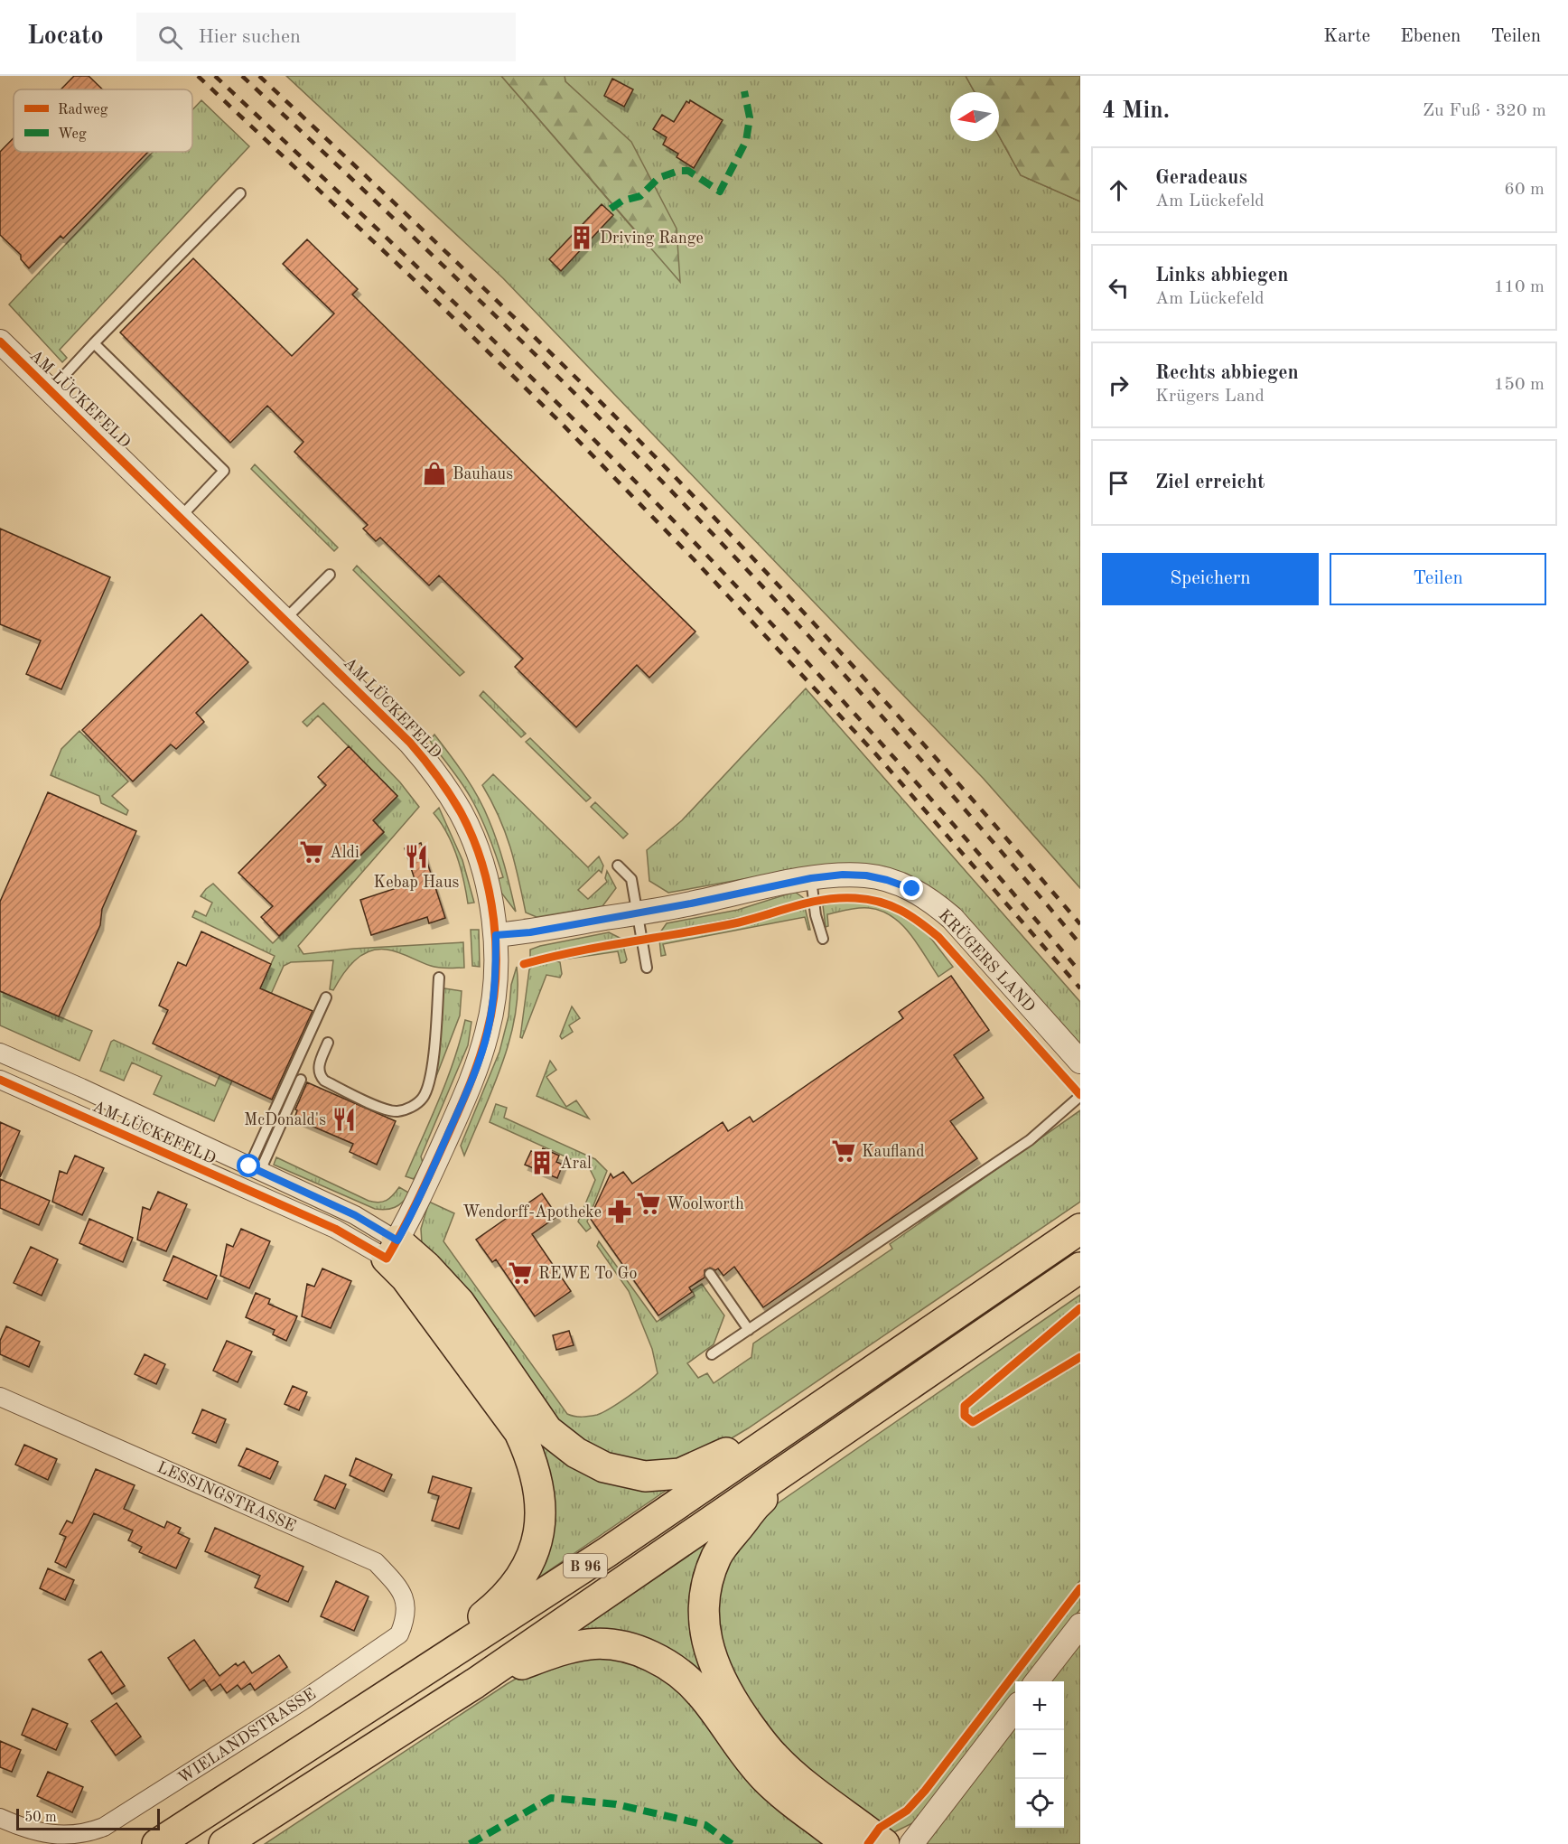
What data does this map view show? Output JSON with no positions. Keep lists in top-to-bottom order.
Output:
{
  "streets": {
    "highway": ["B 96"],
    "street": [
      "AM LÜCKEFELD",
      "KRÜGERS LAND",
      "LESSINGSTRASSE",
      "WIELANDSTRASSE"
    ]
  },
  "crossings": [
    ["AM LÜCKEFELD", "KRÜGERS LAND"],
    ["LESSINGSTRASSE", "WIELANDSTRASSE"]
  ],
  "places": {
    "building": ["Driving Range", "Aral"],
    "shop": ["Bauhaus"],
    "supermarket": [
      "Aldi",
      "Kaufland",
      "Woolworth",
      "REWE To Go"
    ],
    "restaurant": ["Kebap Haus", "McDonald's"],
    "pharmacy": ["Wendorff-Apotheke"]
  },
  "legend": ["Radweg", "Weg"],
  "scale_bar": "50 m",
  "north": "left",
  "page": {
    "header": "Locato",
    "search": "Hier suchen",
    "nav": ["Karte", "Ebenen", "Teilen"],
    "heading": ["4 Min.", "Zu Fuß · 320 m"],
    "list": [
      ["Geradeaus", "Am Lückefeld", "60 m"],
      ["Links abbiegen", "Am Lückefeld", "110 m"],
      ["Rechts abbiegen", "Krügers Land", "150 m"],
      "Ziel erreicht"
    ],
    "buttons": ["Speichern", "Teilen"],
    "map_buttons": ["+", "−"],
    "scale": "50 m"
  }
}
